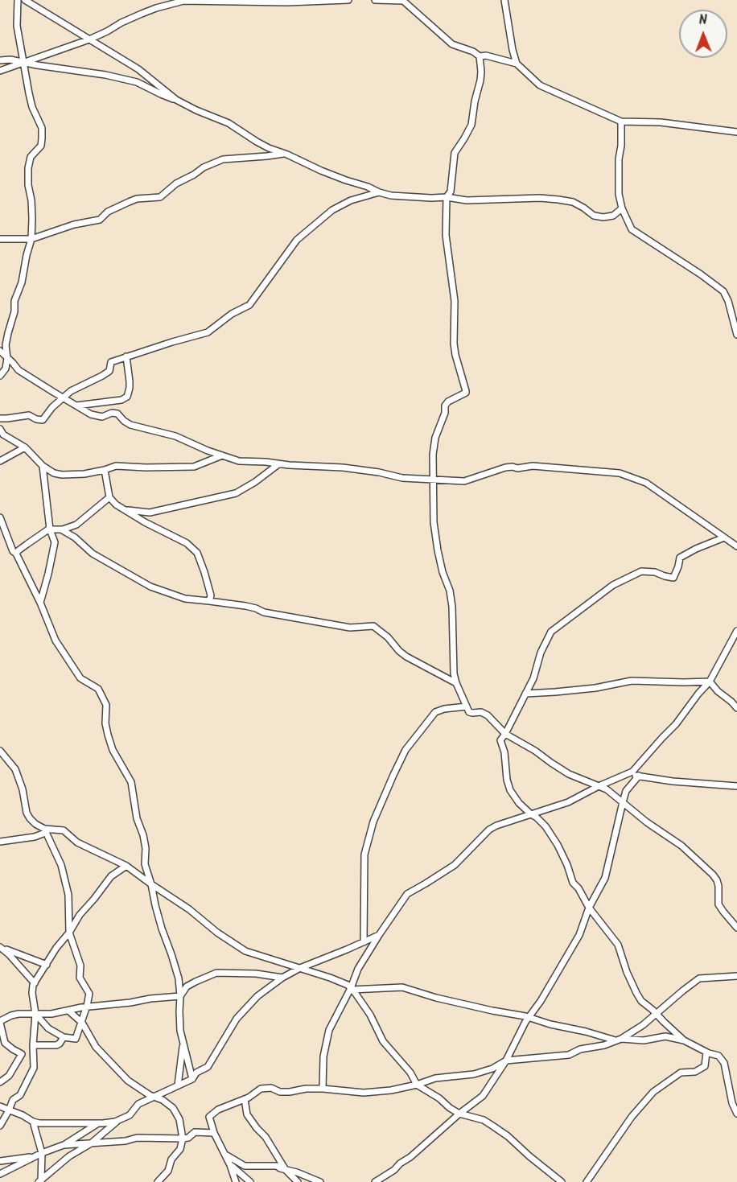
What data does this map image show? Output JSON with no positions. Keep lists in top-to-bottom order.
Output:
{
  "north": "top"
}
